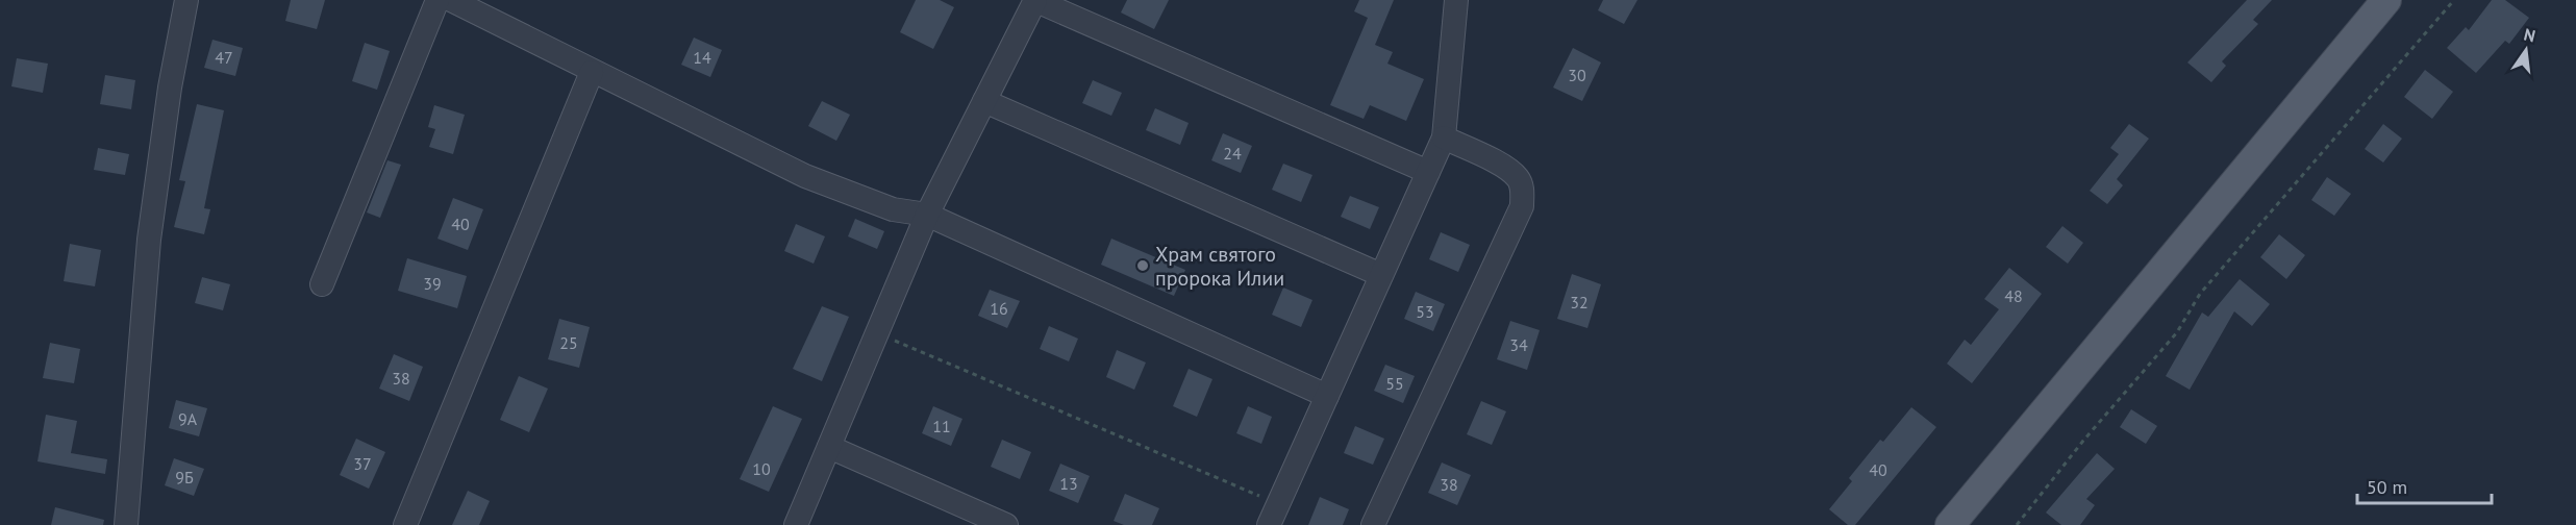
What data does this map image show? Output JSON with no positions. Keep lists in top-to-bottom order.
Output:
{
  "places": ["Храм святого пророка Илии"],
  "house_numbers": [
    "47",
    "14",
    "30",
    "24",
    "40",
    "39",
    "48",
    "32",
    "16",
    "53",
    "25",
    "34",
    "38",
    "55",
    "9А",
    "11",
    "37",
    "10",
    "40",
    "9Б",
    "13",
    "38"
  ],
  "scale_bar": "50 m",
  "north": "top"
}
